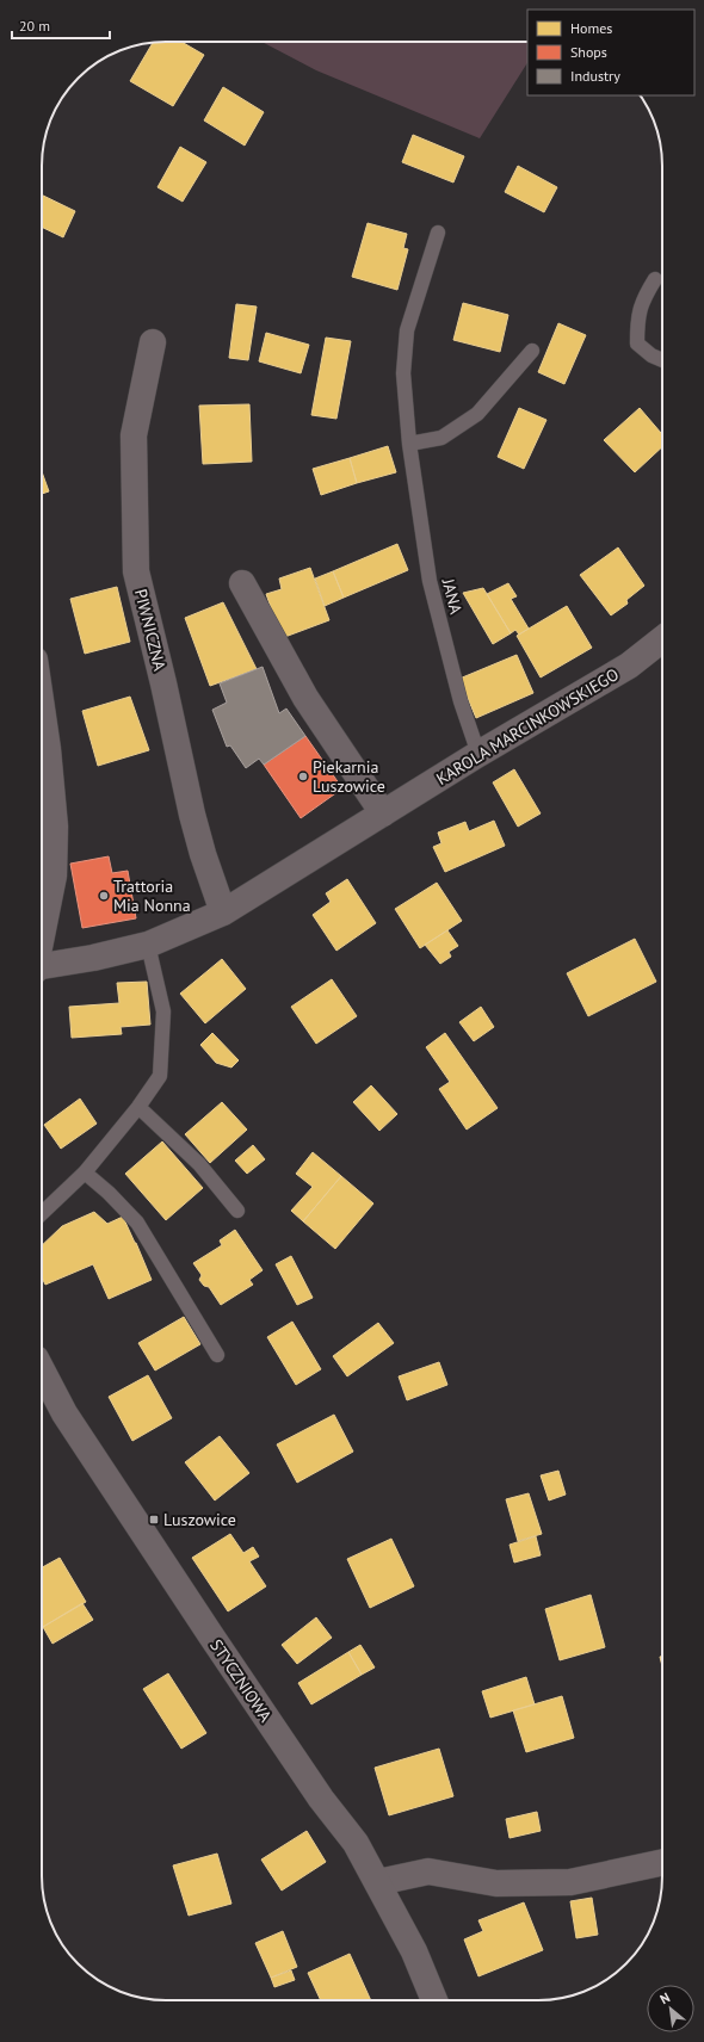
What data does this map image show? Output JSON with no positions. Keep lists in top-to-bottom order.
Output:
{
  "streets": {
    "street": ["PIWNICZNA", "KAROLA MARCINKOWSKIEGO", "STYCZNIOWA"],
    "lane": ["JANA"]
  },
  "crossings": [
    ["JANA", "KAROLA MARCINKOWSKIEGO"],
    ["PIWNICZNA", "KAROLA MARCINKOWSKIEGO"]
  ],
  "places": {
    "other": ["Piekarnia Luszowice", "Trattoria Mia Nonna"],
    "transit": ["Luszowice"]
  },
  "legend": ["Homes", "Shops", "Industry"],
  "scale_bar": "20 m",
  "north": "top left"
}
